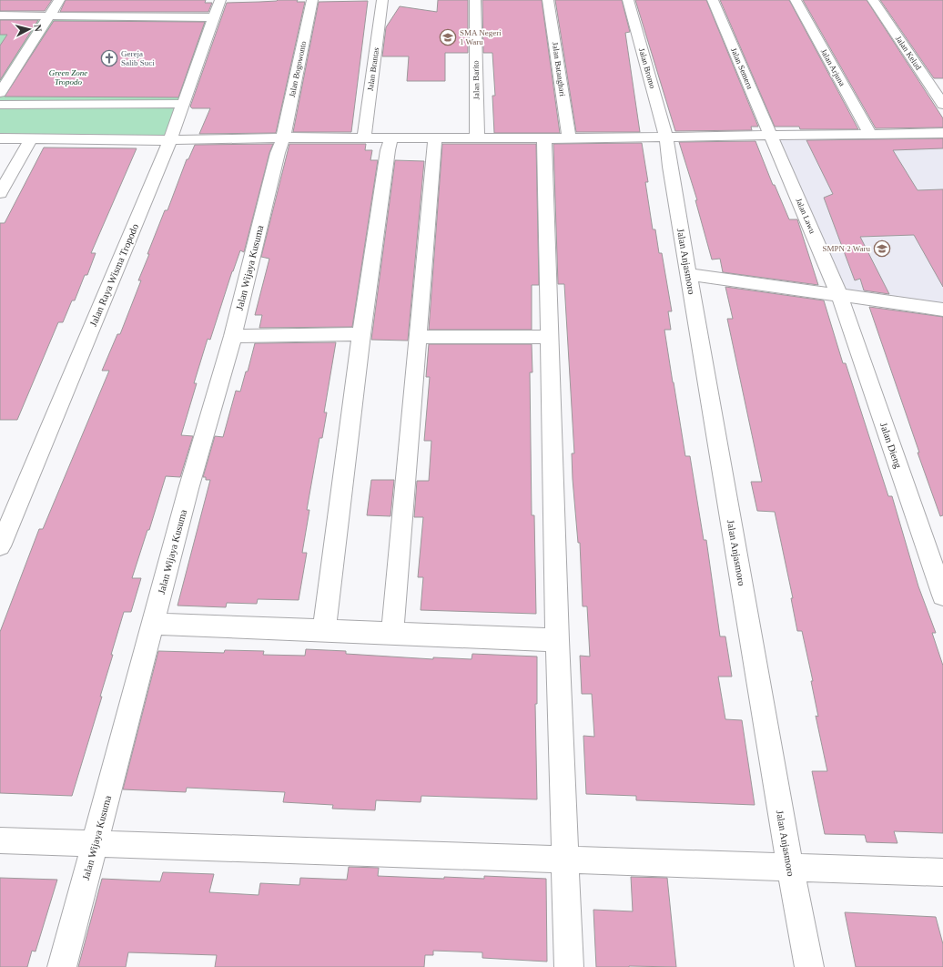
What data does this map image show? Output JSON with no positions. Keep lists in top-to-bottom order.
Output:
{
  "streets": {
    "street": [
      "Jalan Kelud",
      "Jalan Arjuna",
      "Jalan Bromo",
      "Jalan Semeru",
      "Jalan Bogowonto",
      "Jalan Brantas",
      "Jalan Batanghari",
      "Jalan Barito",
      "Jalan Lawu",
      "Jalan Anjasmoro",
      "Jalan Wijaya Kusuma",
      "Jalan Raya Wisma Tropodo",
      "Jalan Dieng"
    ]
  },
  "crossings": [
    ["Jalan Bromo", "Jalan Anjasmoro"],
    ["Jalan Semeru", "Jalan Lawu"],
    ["Jalan Bogowonto", "Jalan Wijaya Kusuma"],
    ["Jalan Lawu", "Jalan Dieng"]
  ],
  "parks": ["Green Zone Tropodo"],
  "places": {
    "school or university": ["SMA Negeri 1 Waru", "SMPN 2 Waru"],
    "church": ["Gereja Salib Suci"]
  },
  "north": "right"
}
